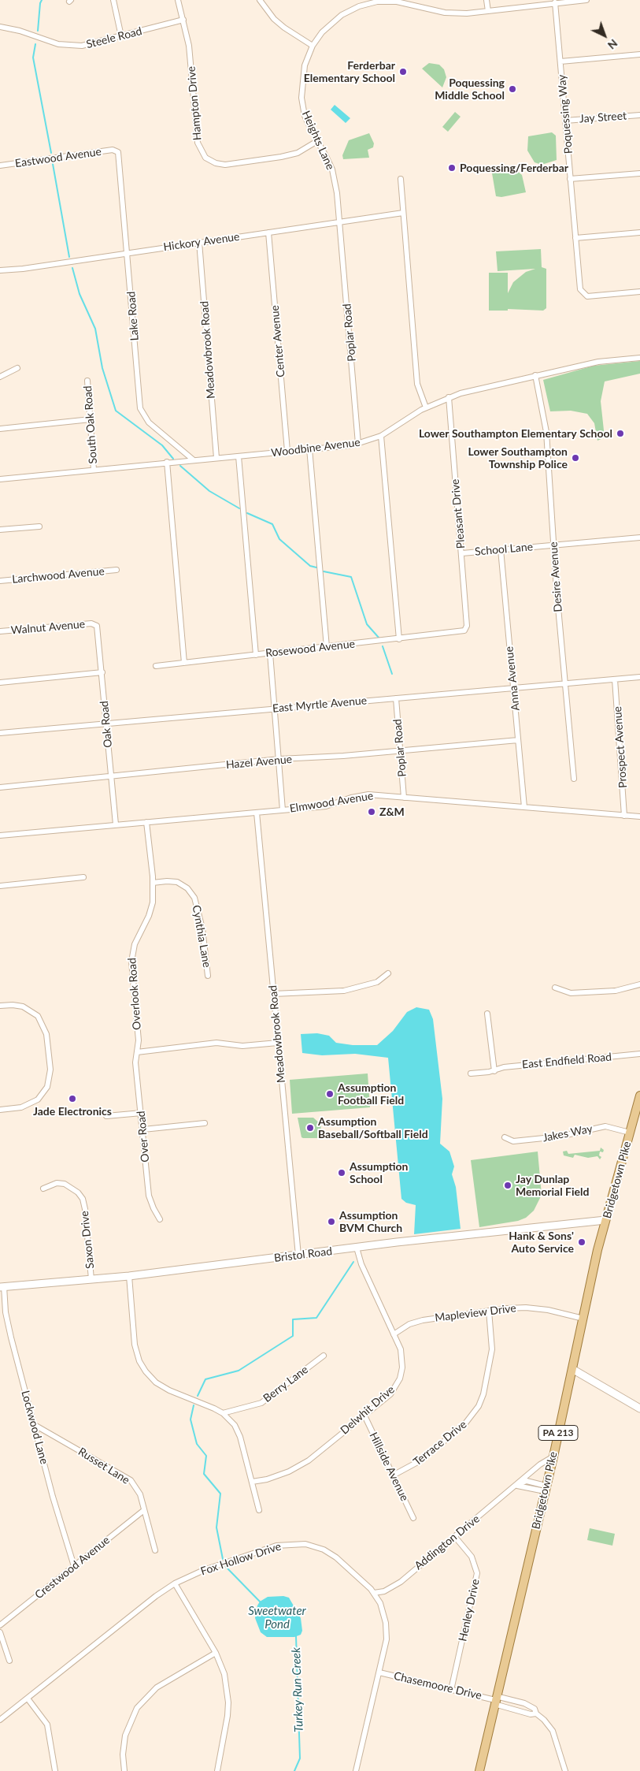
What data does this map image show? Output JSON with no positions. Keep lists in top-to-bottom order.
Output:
{
  "streets": {
    "main road": ["Bridgetown Pike", "Bristol Road", "PA 213"],
    "street": [
      "Steele Road",
      "Hampton Drive",
      "Poquessing Way",
      "Jay Street",
      "Heights Lane",
      "Eastwood Avenue",
      "Hickory Avenue",
      "Lake Road",
      "Poplar Road",
      "Center Avenue",
      "Meadowbrook Road",
      "South Oak Road",
      "Woodbine Avenue",
      "Pleasant Drive",
      "School Lane",
      "Larchwood Avenue",
      "Desire Avenue",
      "Walnut Avenue",
      "Rosewood Avenue",
      "Anna Avenue",
      "East Myrtle Avenue",
      "Oak Road",
      "Prospect Avenue",
      "Hazel Avenue",
      "Elmwood Avenue",
      "Cynthia Lane",
      "Overlook Road",
      "East Endfield Road",
      "Jakes Way",
      "Over Road",
      "Saxon Drive",
      "Mapleview Drive",
      "Berry Lane",
      "Delwhit Drive",
      "Lockwood Lane",
      "Terrace Drive",
      "Russet Lane",
      "Hillside Avenue",
      "Addington Drive",
      "Fox Hollow Drive",
      "Crestwood Avenue",
      "Henley Drive",
      "Chasemoore Drive"
    ]
  },
  "crossings": [
    ["Steele Road", "Hampton Drive"],
    ["Hampton Drive", "Heights Lane"],
    ["Poquessing Way", "Jay Street"],
    ["Poquessing Way", "Heights Lane"],
    ["Heights Lane", "Hickory Avenue"],
    ["Heights Lane", "Poplar Road"],
    ["Eastwood Avenue", "Lake Road"],
    ["Hickory Avenue", "Lake Road"],
    ["Hickory Avenue", "Poplar Road"],
    ["Hickory Avenue", "Center Avenue"],
    ["Hickory Avenue", "Meadowbrook Road"],
    ["Lake Road", "Woodbine Avenue"],
    ["Poplar Road", "Woodbine Avenue"],
    ["Poplar Road", "East Myrtle Avenue"],
    ["Poplar Road", "Hazel Avenue"],
    ["Poplar Road", "Elmwood Avenue"],
    ["Center Avenue", "Woodbine Avenue"],
    ["Meadowbrook Road", "Woodbine Avenue"],
    ["Meadowbrook Road", "Elmwood Avenue"],
    ["Meadowbrook Road", "Bristol Road"],
    ["South Oak Road", "Woodbine Avenue"],
    ["Woodbine Avenue", "Pleasant Drive"],
    ["Woodbine Avenue", "Desire Avenue"],
    ["Pleasant Drive", "School Lane"],
    ["Pleasant Drive", "Rosewood Avenue"],
    ["School Lane", "Desire Avenue"],
    ["School Lane", "Anna Avenue"],
    ["Desire Avenue", "East Myrtle Avenue"],
    ["Walnut Avenue", "Oak Road"],
    ["Anna Avenue", "East Myrtle Avenue"],
    ["Anna Avenue", "Hazel Avenue"],
    ["Anna Avenue", "Elmwood Avenue"],
    ["East Myrtle Avenue", "Oak Road"],
    ["East Myrtle Avenue", "Prospect Avenue"],
    ["Oak Road", "Hazel Avenue"],
    ["Oak Road", "Elmwood Avenue"],
    ["Prospect Avenue", "Elmwood Avenue"],
    ["Elmwood Avenue", "Overlook Road"],
    ["Cynthia Lane", "Overlook Road"],
    ["Overlook Road", "Over Road"],
    ["Jakes Way", "Bridgetown Pike"],
    ["Bridgetown Pike", "Bristol Road"],
    ["Bridgetown Pike", "Mapleview Drive"],
    ["Bridgetown Pike", "Addington Drive"],
    ["Bridgetown Pike", "Chasemoore Drive"],
    ["Saxon Drive", "Bristol Road"],
    ["Bristol Road", "Delwhit Drive"],
    ["Bristol Road", "Lockwood Lane"],
    ["Mapleview Drive", "Delwhit Drive"],
    ["Mapleview Drive", "Terrace Drive"],
    ["Delwhit Drive", "Hillside Avenue"],
    ["Lockwood Lane", "Russet Lane"],
    ["Lockwood Lane", "Crestwood Avenue"],
    ["Terrace Drive", "Hillside Avenue"],
    ["Russet Lane", "Crestwood Avenue"],
    ["Addington Drive", "Fox Hollow Drive"],
    ["Addington Drive", "Henley Drive"],
    ["Fox Hollow Drive", "Chasemoore Drive"],
    ["Henley Drive", "Chasemoore Drive"]
  ],
  "water": ["Sweetwater Pond", "Turkey Run Creek"],
  "places": [
    "Ferderbar Elementary School",
    "Poquessing Middle School",
    "Poquessing/Ferderbar",
    "Lower Southampton Elementary School",
    "Lower Southampton Township Police",
    "Z&M",
    "Assumption Football Field",
    "Jade Electronics",
    "Assumption Baseball/Softball Field",
    "Assumption School",
    "Jay Dunlap Memorial Field",
    "Assumption BVM Church",
    "Hank & Sons' Auto Service"
  ],
  "north": "bottom right"
}
